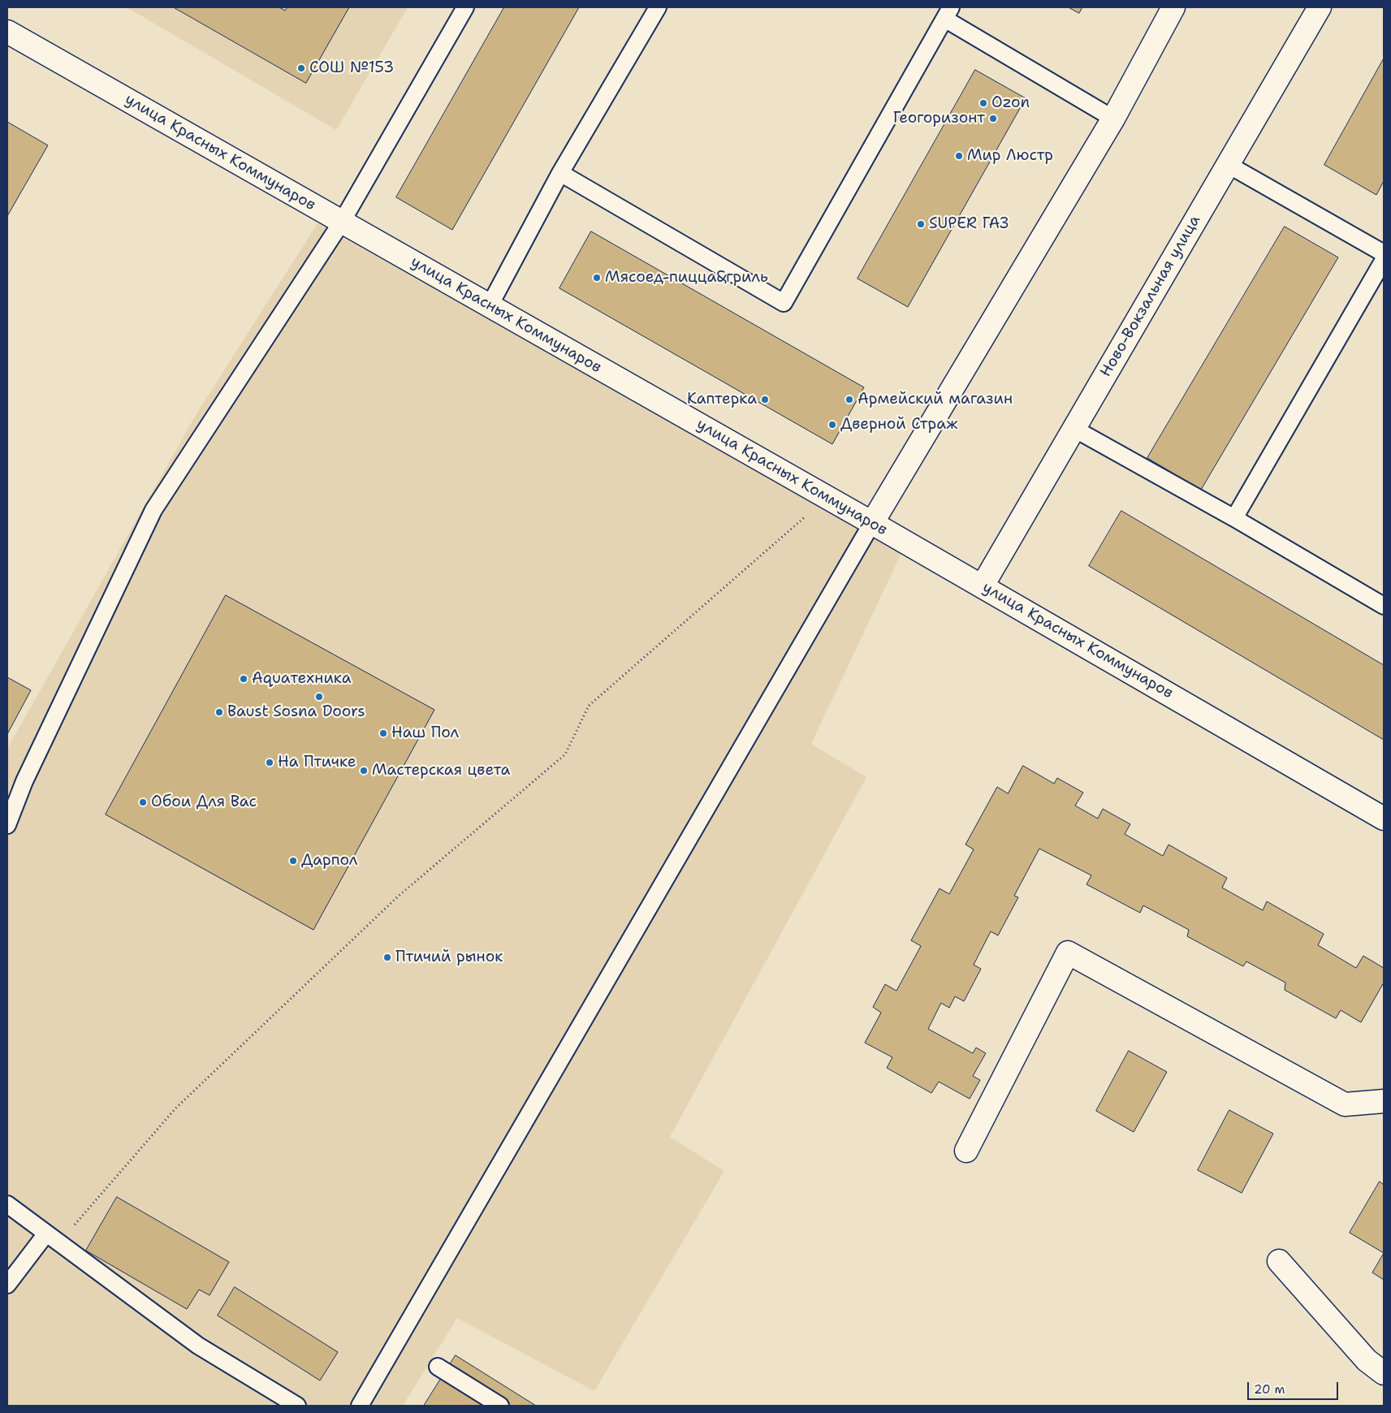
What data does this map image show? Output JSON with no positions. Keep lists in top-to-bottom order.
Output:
{
  "streets": {
    "street": ["улица Красных Коммунаров", "Ново-Вокзальная улица"]
  },
  "crossings": [
    ["улица Красных Коммунаров", "Ново-Вокзальная улица"]
  ],
  "places": [
    "СОШ №153",
    "Ozon",
    "Геогоризонт",
    "Мир Люстр",
    "SUPER ГАЗ",
    "Мясоед-пицца&гриль",
    "Каптерка",
    "Армейский магазин",
    "Дверной Страж",
    "Aquaтехника",
    "Sosna Doors",
    "Baust",
    "Наш Пол",
    "На Птичке",
    "Мастерская цвета",
    "Обои Для Вас",
    "Дарпол",
    "Птичий рынок"
  ],
  "scale_bar": "20 m"
}
